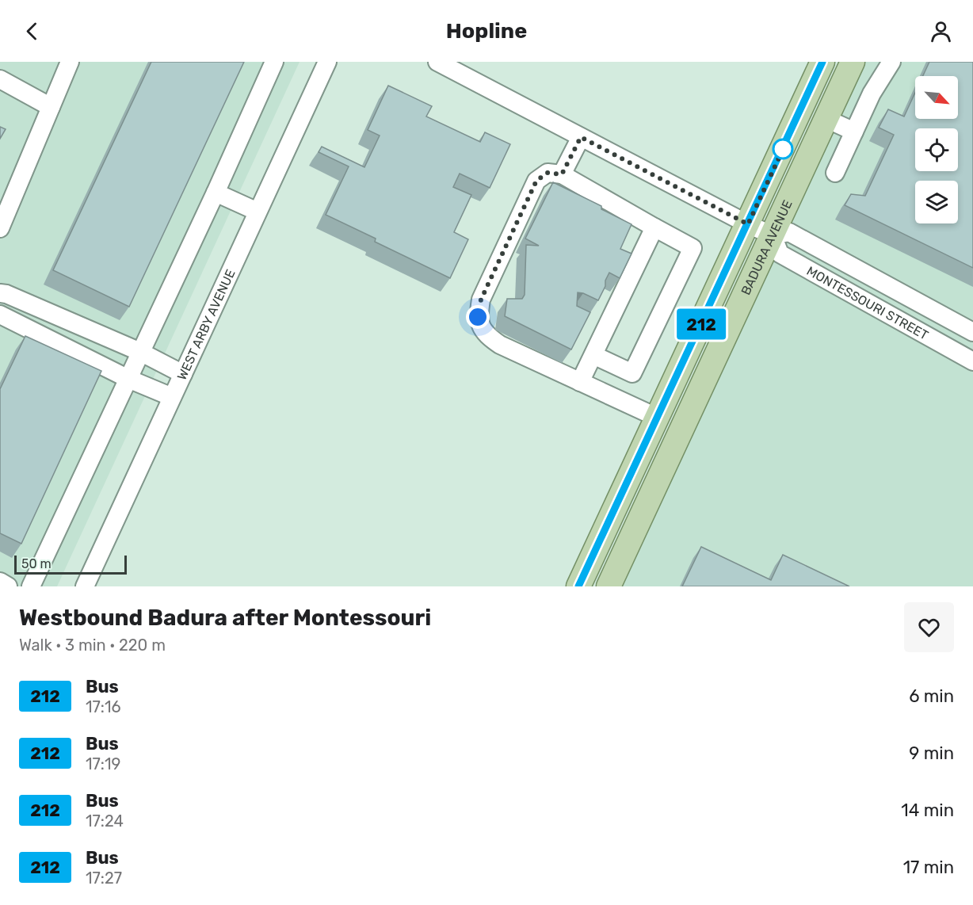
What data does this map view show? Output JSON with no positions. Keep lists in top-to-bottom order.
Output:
{
  "streets": {
    "main road": ["BADURA AVENUE"],
    "street": ["MONTESSOURI STREET", "WEST ARBY AVENUE"]
  },
  "crossings": [
    ["BADURA AVENUE", "MONTESSOURI STREET"]
  ],
  "lines": ["bus line 212"],
  "scale_bar": "50 m",
  "north": "bottom right",
  "page": {
    "header": "Hopline",
    "on_map": "212",
    "scale": "50 m",
    "heading": ["Westbound Badura after Montessouri", "Walk · 3 min · 220 m"],
    "list": [
      {
        "mark": "212",
        "name": "Bus",
        "note": "17:16",
        "value": "6 min"
      },
      {
        "mark": "212",
        "name": "Bus",
        "note": "17:19",
        "value": "9 min"
      },
      {
        "mark": "212",
        "name": "Bus",
        "note": "17:24",
        "value": "14 min"
      },
      {
        "mark": "212",
        "name": "Bus",
        "note": "17:27",
        "value": "17 min"
      }
    ]
  }
}
